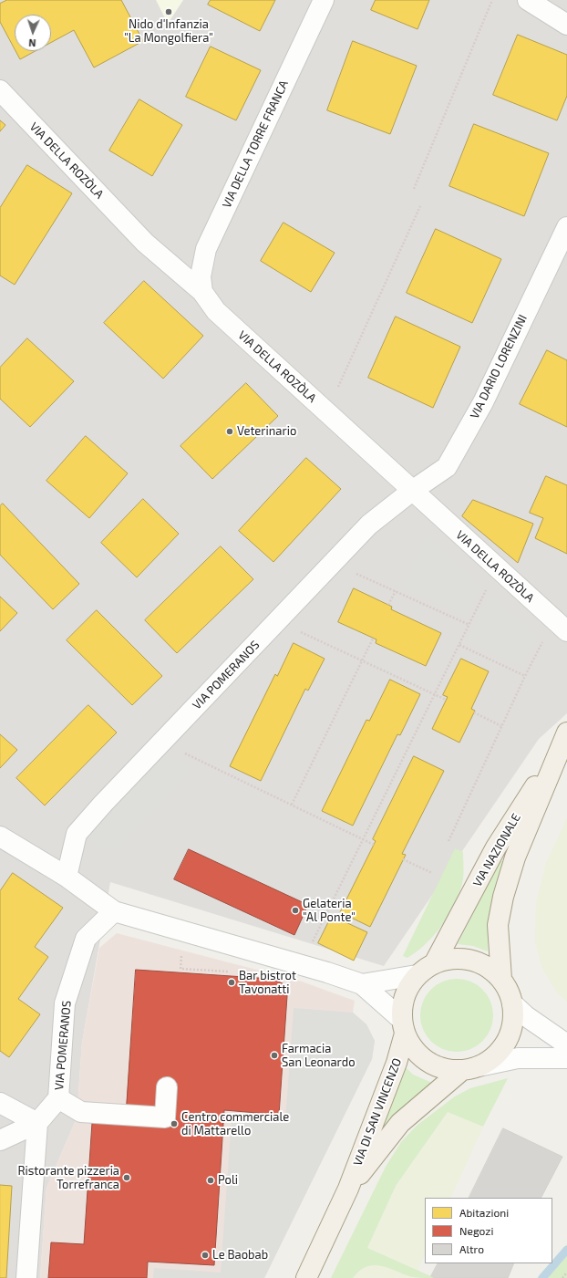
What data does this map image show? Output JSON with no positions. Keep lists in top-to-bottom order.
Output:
{
  "streets": {
    "main road": ["VIA NAZIONALE", "VIA DI SAN VINCENZO"],
    "street": [
      "VIA DELLA TORRE FRANCA",
      "VIA DELLA ROZÒLA",
      "VIA DARIO LORENZINI",
      "VIA POMERANOS"
    ]
  },
  "crossings": [
    ["VIA DELLA TORRE FRANCA", "VIA DELLA ROZÒLA"],
    ["VIA DELLA ROZÒLA", "VIA DARIO LORENZINI"],
    ["VIA DELLA ROZÒLA", "VIA POMERANOS"],
    ["VIA DARIO LORENZINI", "VIA POMERANOS"],
    ["VIA NAZIONALE", "VIA DI SAN VINCENZO"]
  ],
  "places": [
    "Nido d'Infanzia \"La Mongolfiera\"",
    "Veterinario",
    "Gelateria \"Al Ponte\"",
    "Bar bistrot Tavonatti",
    "Farmacia San Leonardo",
    "Centro commerciale di Mattarello",
    "Ristorante pizzeria Torrefranca",
    "Poli",
    "Le Baobab"
  ],
  "legend": ["Abitazioni", "Negozi", "Altro"],
  "north": "bottom"
}
